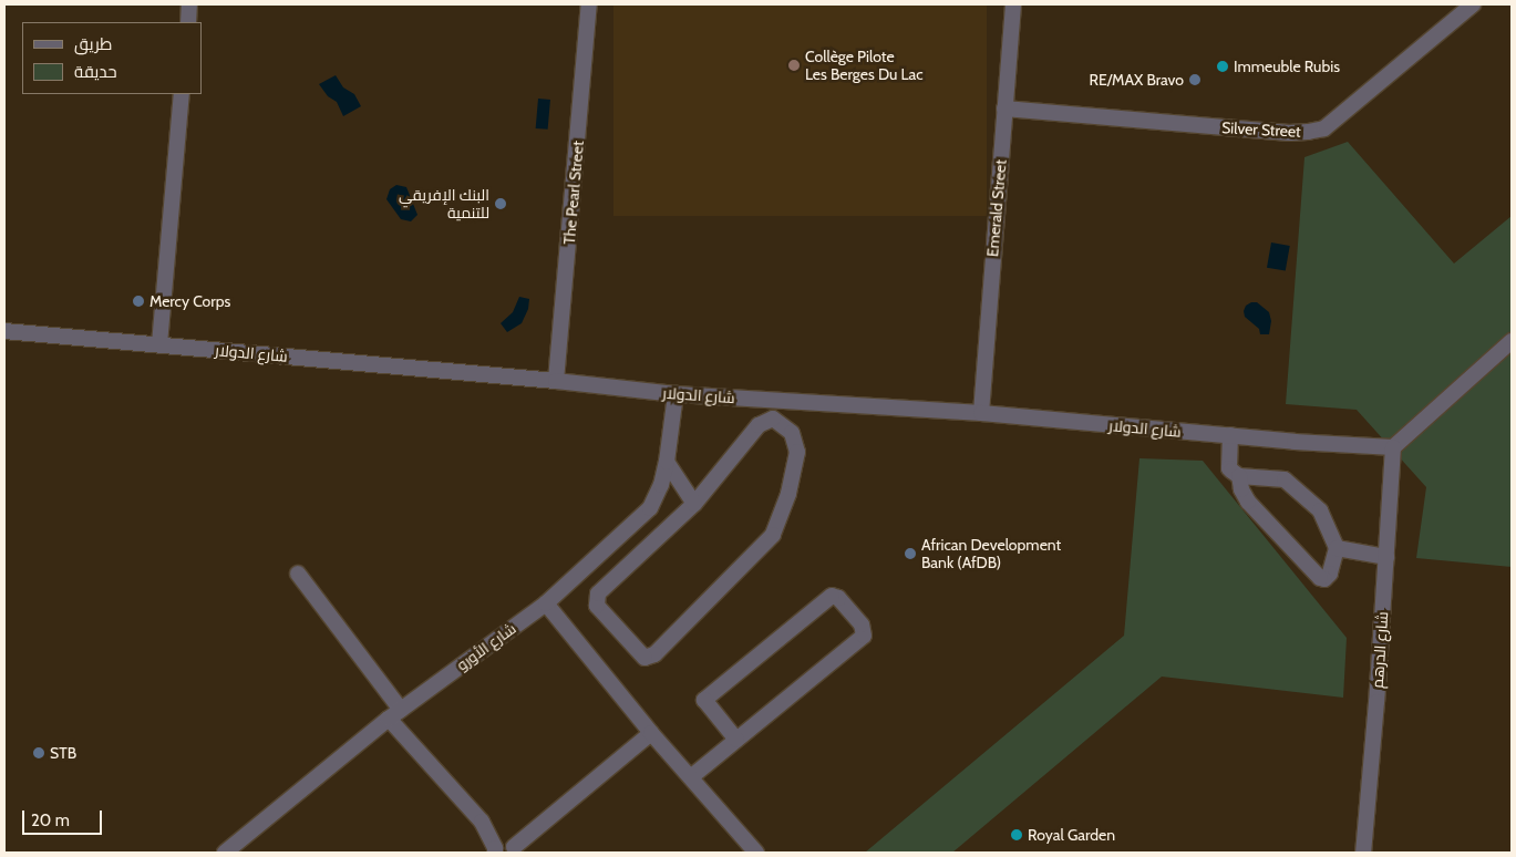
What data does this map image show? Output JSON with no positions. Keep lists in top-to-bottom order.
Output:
{
  "streets": {
    "street": [
      "Silver Street",
      "The Pearl Street",
      "Emerald Street",
      "شارع الدولار",
      "شارع الأورو",
      "شارع الدرهم"
    ]
  },
  "crossings": [
    ["Silver Street", "Emerald Street"],
    ["The Pearl Street", "شارع الدولار"],
    ["Emerald Street", "شارع الدولار"],
    ["شارع الدولار", "شارع الأورو"],
    ["شارع الدولار", "شارع الدرهم"]
  ],
  "places": [
    "Collège Pilote Les Berges Du Lac",
    "Immeuble Rubis",
    "RE/MAX Bravo",
    "البنك الإفريقي للتنمية",
    "Mercy Corps",
    "African Development Bank (AfDB)",
    "STB",
    "Royal Garden"
  ],
  "legend": ["طريق", "حديقة"],
  "scale_bar": "20 m"
}
